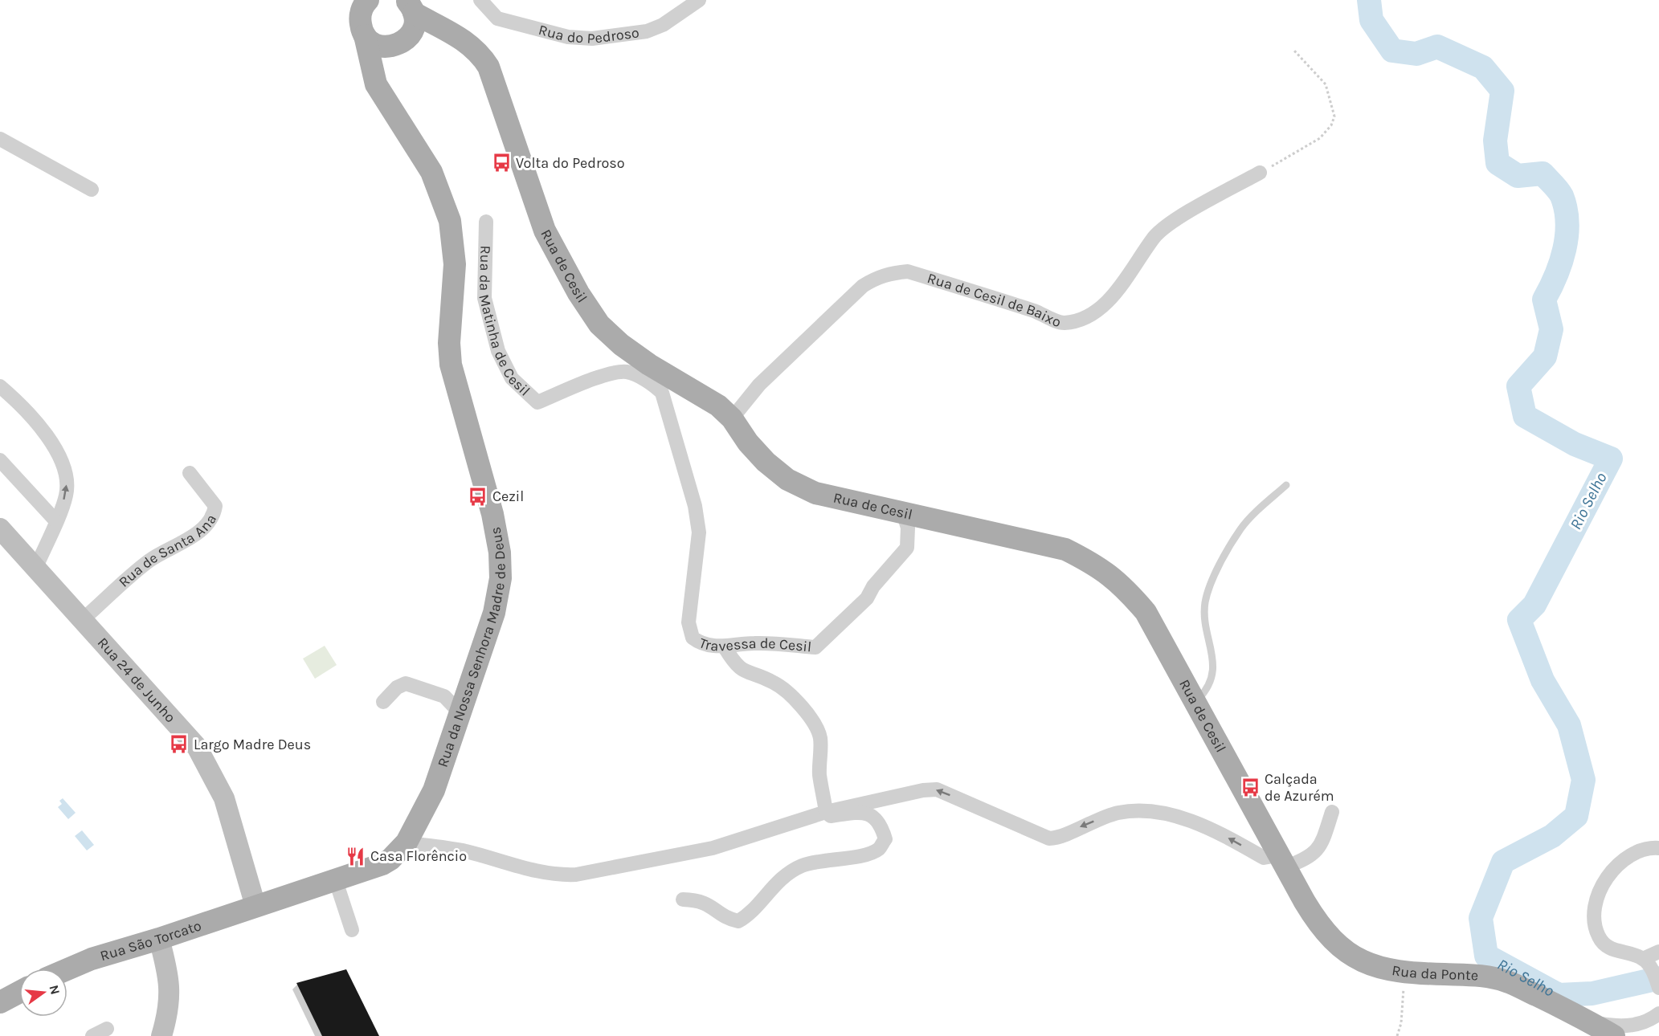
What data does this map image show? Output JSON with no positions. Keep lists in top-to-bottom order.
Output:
{
  "streets": {
    "main road": [
      "Rua de Cesil",
      "Rua da Nossa Senhora Madre de Deus",
      "Rua São Torcato",
      "Rua da Ponte"
    ],
    "street": [
      "Rua do Pedroso",
      "Rua de Cesil de Baixo",
      "Rua da Matinha de Cesil",
      "Rua de Santa Ana",
      "Travessa de Cesil",
      "Rua 24 de Junho"
    ]
  },
  "crossings": [
    ["Rua de Cesil", "Rua de Cesil de Baixo"],
    ["Rua de Cesil", "Rua da Matinha de Cesil"],
    ["Rua de Cesil", "Travessa de Cesil"],
    ["Rua de Cesil", "Rua da Ponte"],
    ["Rua da Matinha de Cesil", "Travessa de Cesil"],
    ["Rua de Santa Ana", "Rua 24 de Junho"],
    ["Rua da Nossa Senhora Madre de Deus", "Rua 24 de Junho"],
    ["Rua da Nossa Senhora Madre de Deus", "Rua São Torcato"],
    ["Rua 24 de Junho", "Rua São Torcato"]
  ],
  "water": ["Rio Selho"],
  "places": {
    "bus stop": [
      "Volta do Pedroso",
      "Cezil",
      "Largo Madre Deus",
      "Calçada de Azurém"
    ],
    "restaurant": ["Casa Florêncio"]
  },
  "north": "right"
}
